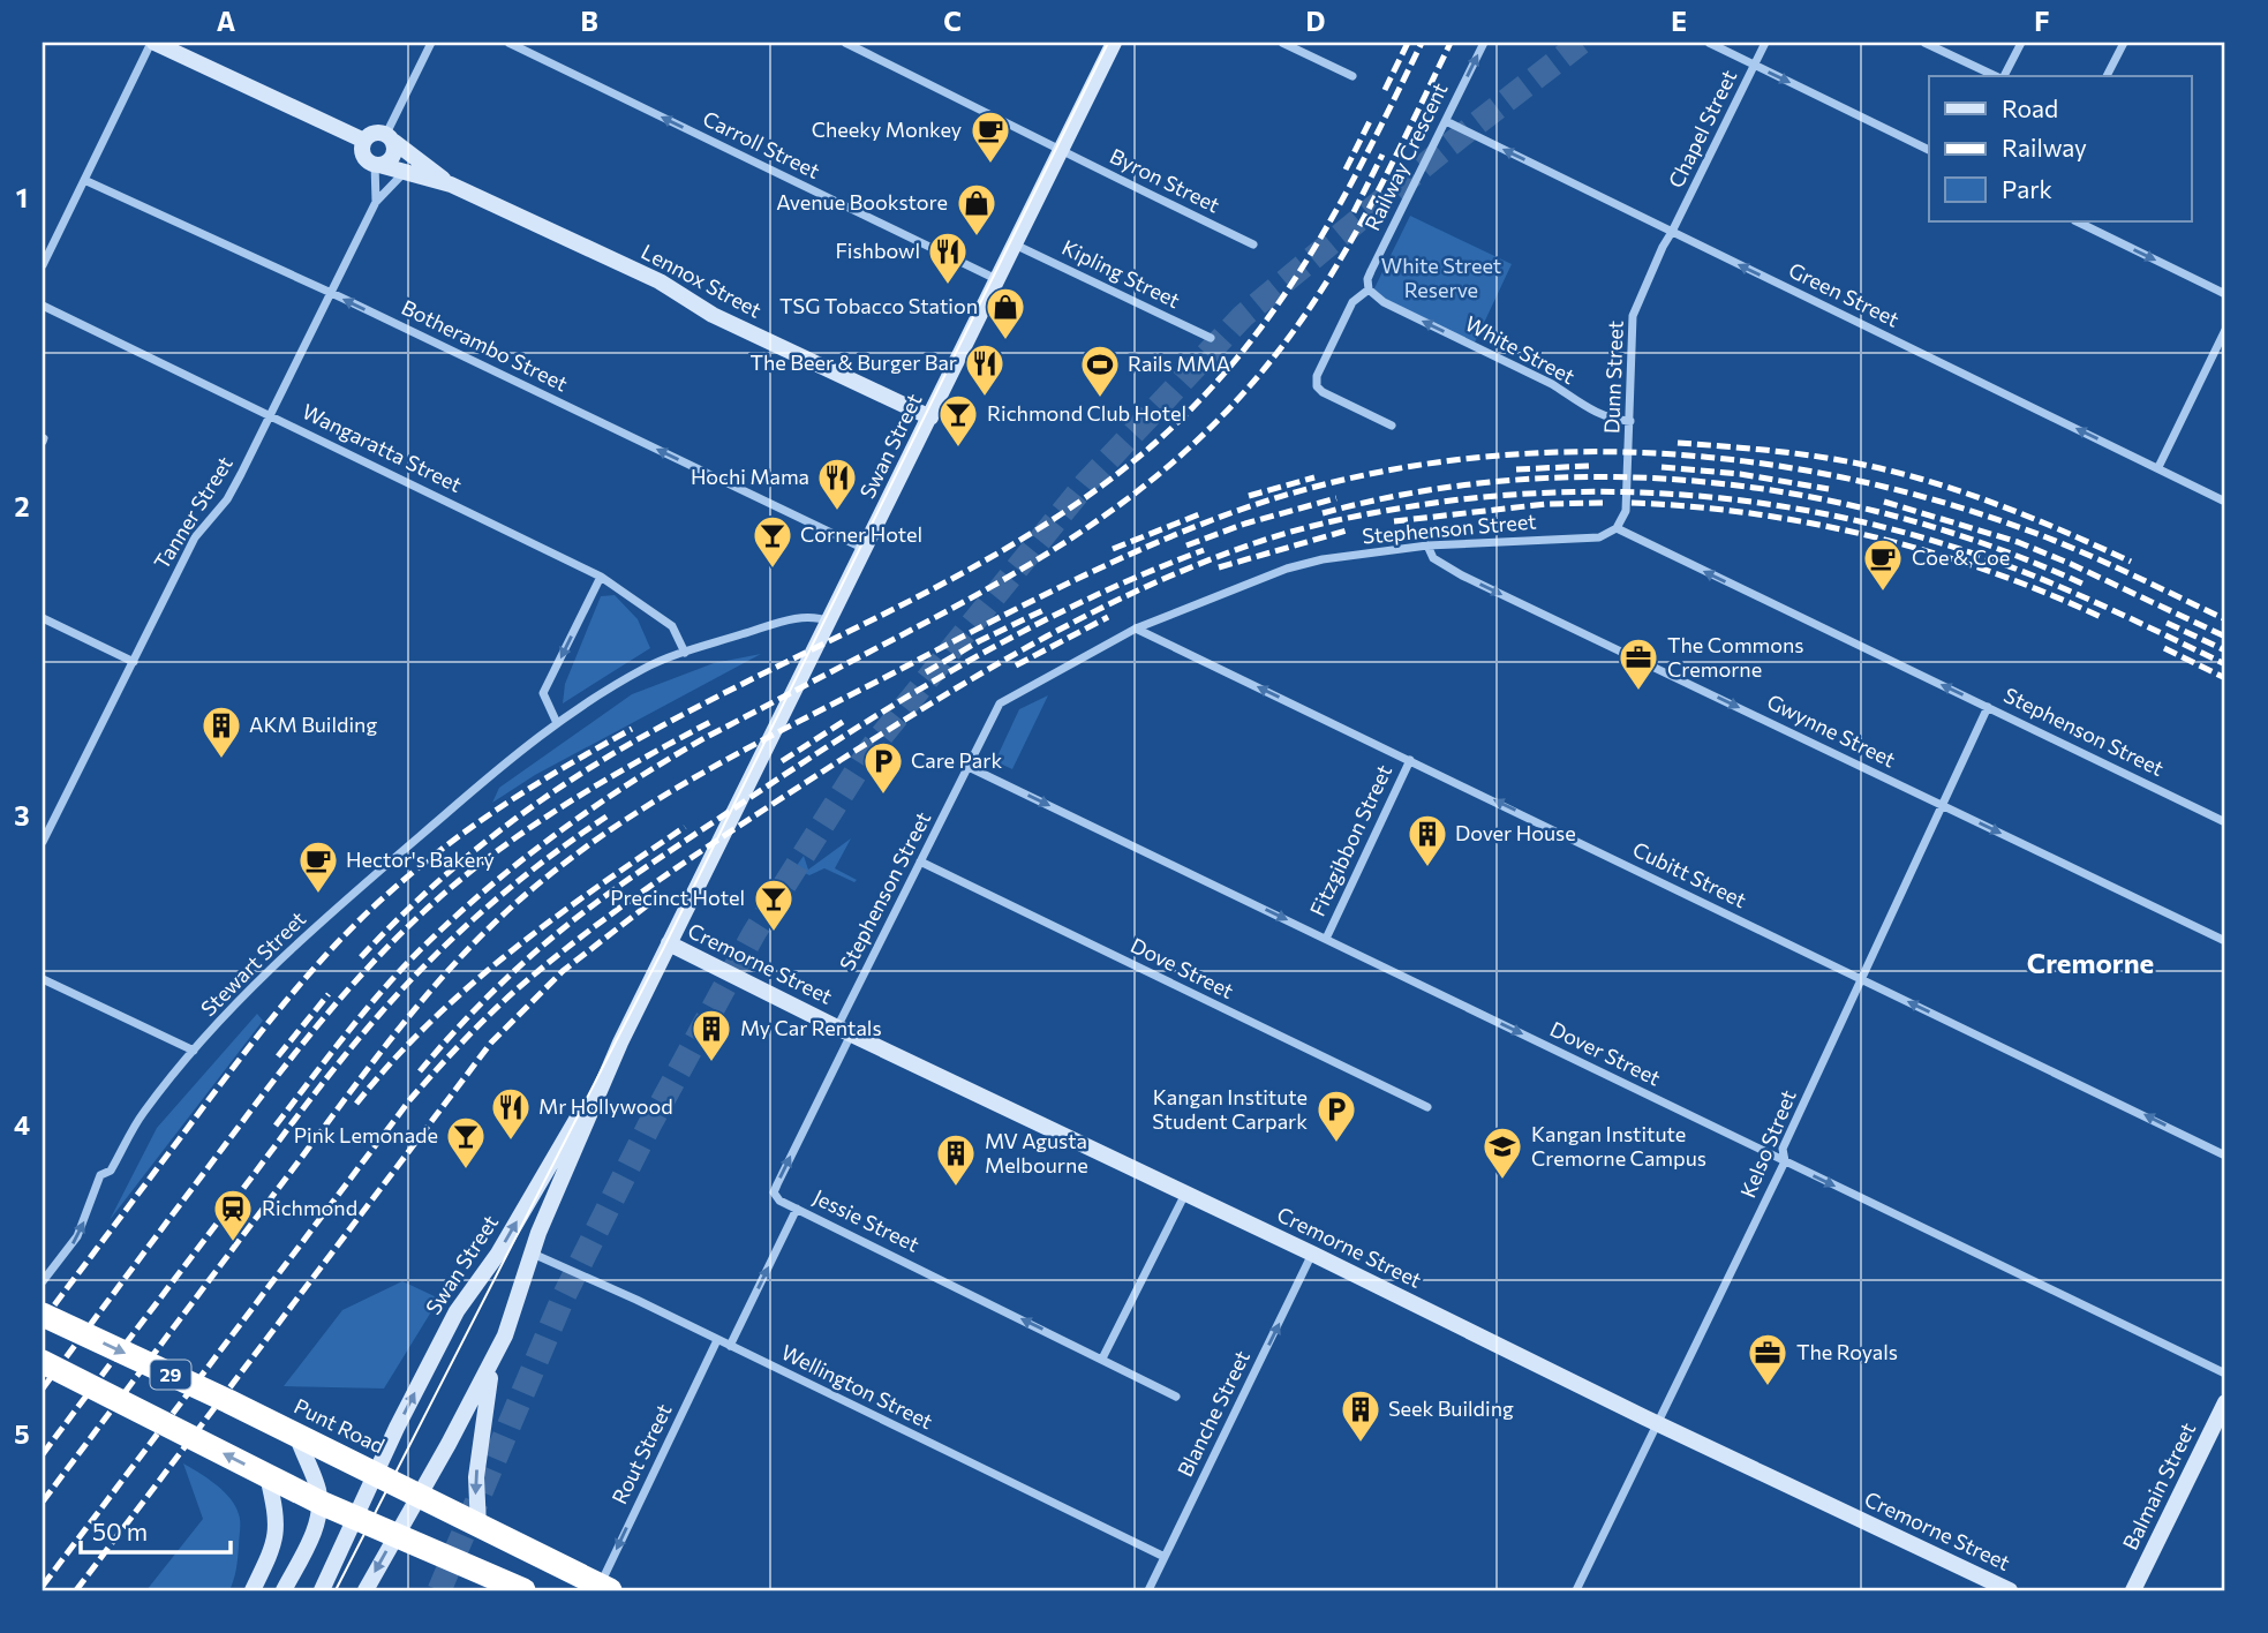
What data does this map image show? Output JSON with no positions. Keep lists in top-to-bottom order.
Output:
{
  "streets": {
    "highway": ["29", "Punt Road"],
    "main road": [
      "Lennox Street",
      "Swan Street",
      "Cremorne Street",
      "Balmain Street"
    ],
    "street": [
      "Chapel Street",
      "Carroll Street",
      "Railway Crescent",
      "Byron Street",
      "Kipling Street",
      "Green Street",
      "Botherambo Street",
      "White Street",
      "Dunn Street",
      "Wangaratta Street",
      "Tanner Street",
      "Stephenson Street",
      "Gwynne Street",
      "Fitzgibbon Street",
      "Cubitt Street",
      "Stewart Street",
      "Dove Street",
      "Dover Street",
      "Kelso Street",
      "Jessie Street",
      "Wellington Street",
      "Blanche Street",
      "Rout Street"
    ]
  },
  "crossings": [
    ["Chapel Street", "Green Street"],
    ["Chapel Street", "Dunn Street"],
    ["Carroll Street", "Swan Street"],
    ["Railway Crescent", "Green Street"],
    ["Railway Crescent", "White Street"],
    ["Byron Street", "Swan Street"],
    ["Kipling Street", "Swan Street"],
    ["Lennox Street", "Swan Street"],
    ["Lennox Street", "Tanner Street"],
    ["Green Street", "Dunn Street"],
    ["Botherambo Street", "Swan Street"],
    ["Botherambo Street", "Tanner Street"],
    ["White Street", "Dunn Street"],
    ["Dunn Street", "Stephenson Street"],
    ["Swan Street", "Stewart Street"],
    ["Swan Street", "Cremorne Street"],
    ["Swan Street", "29"],
    ["Swan Street", "Wellington Street"],
    ["Swan Street", "Punt Road"],
    ["Wangaratta Street", "Tanner Street"],
    ["Wangaratta Street", "Stewart Street"],
    ["Stephenson Street", "Gwynne Street"],
    ["Stephenson Street", "Cubitt Street"],
    ["Stephenson Street", "Cremorne Street"],
    ["Stephenson Street", "Dove Street"],
    ["Stephenson Street", "Dover Street"],
    ["Stephenson Street", "Kelso Street"],
    ["Stephenson Street", "Jessie Street"],
    ["Gwynne Street", "Kelso Street"],
    ["Fitzgibbon Street", "Cubitt Street"],
    ["Fitzgibbon Street", "Dover Street"],
    ["Cubitt Street", "Kelso Street"],
    ["Cremorne Street", "Kelso Street"],
    ["Cremorne Street", "Jessie Street"],
    ["Cremorne Street", "Blanche Street"],
    ["Dover Street", "Kelso Street"],
    ["Wellington Street", "Blanche Street"],
    ["Wellington Street", "Rout Street"],
    ["Punt Road", "Rout Street"]
  ],
  "one_way": [
    "Carroll Street",
    "Green Street",
    "Botherambo Street",
    "White Street",
    "Gwynne Street",
    "Cubitt Street",
    "Dover Street",
    "Blanche Street",
    "Rout Street"
  ],
  "districts": ["Cremorne"],
  "parks": ["White Street Reserve"],
  "places": {
    "cafe": ["Cheeky Monkey", "Coe & Coe", "Hector's Bakery"],
    "shop": ["Avenue Bookstore", "TSG Tobacco Station"],
    "restaurant": [
      "Fishbowl",
      "The Beer & Burger Bar",
      "Hochi Mama",
      "Mr Hollywood"
    ],
    "sports": ["Rails MMA"],
    "bar": [
      "Richmond Club Hotel",
      "Corner Hotel",
      "Precinct Hotel",
      "Pink Lemonade"
    ],
    "office": ["The Commons Cremorne", "The Royals"],
    "building": [
      "AKM Building",
      "Dover House",
      "My Car Rentals",
      "MV Agusta Melbourne",
      "Seek Building"
    ],
    "parking": ["Care Park", "Kangan Institute Student Carpark"],
    "school or university": ["Kangan Institute Cremorne Campus"],
    "station": ["Richmond"]
  },
  "legend": ["Road", "Railway", "Park"],
  "scale_bar": "50 m",
  "grid": {
    "columns": [
      "A",
      "B",
      "C",
      "D",
      "E",
      "F"
    ],
    "rows": [
      "1",
      "2",
      "3",
      "4",
      "5"
    ]
  }
}
